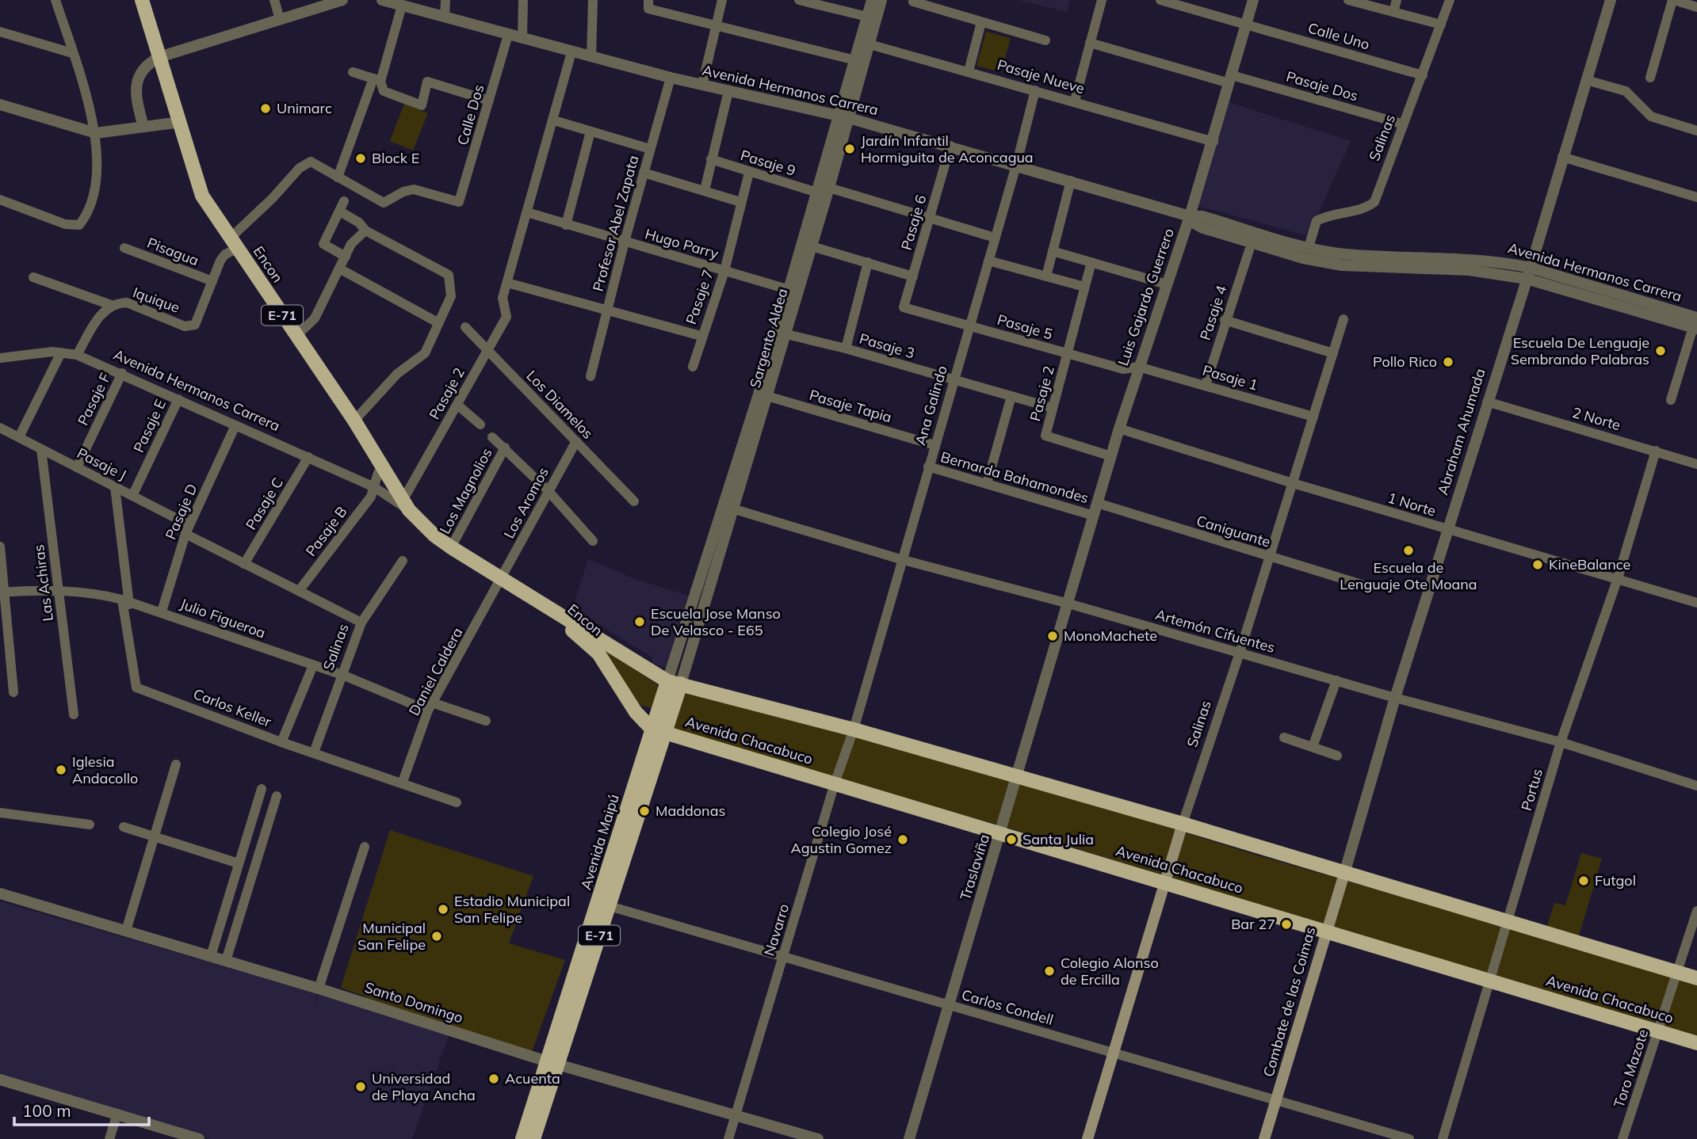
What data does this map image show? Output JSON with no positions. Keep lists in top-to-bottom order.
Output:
{
  "streets": {
    "main road": [
      "Salinas",
      "Encon",
      "E-71",
      "Avenida Chacabuco",
      "Avenida Maipú",
      "Combate de las Coimas"
    ],
    "street": [
      "Calle Uno",
      "Pasaje Nueve",
      "Pasaje Dos",
      "Avenida Hermanos Carrera",
      "Calle Dos",
      "Pasaje 9",
      "Pasaje 6",
      "Profesor Abel Zapata",
      "Hugo Parry",
      "Pisagua",
      "Pasaje 7",
      "Luis Gajardo Guerrero",
      "Iquique",
      "Pasaje 4",
      "Pasaje 5",
      "Sargento Aldea",
      "Pasaje 3",
      "Pasaje 1",
      "Pasaje 2",
      "Pasaje F",
      "Los Diamelos",
      "Ana Galindo",
      "Pasaje Tapia",
      "2 Norte",
      "Pasaje E",
      "Abraham Ahumada",
      "Pasaje J",
      "Bernarda Bahamondes",
      "Los Magnolios",
      "Los Aromos",
      "Pasaje C",
      "1 Norte",
      "Pasaje D",
      "Pasaje B",
      "Caniguante",
      "Las Achiras",
      "Julio Figueroa",
      "Artemón Cifuentes",
      "Daniel Caldera",
      "Carlos Keller",
      "Portus",
      "Traslaviña",
      "Navarro",
      "Santo Domingo",
      "Carlos Condell",
      "Toro Mazote"
    ]
  },
  "crossings": [
    ["Calle Uno", "Salinas"],
    ["Calle Uno", "Luis Gajardo Guerrero"],
    ["Pasaje Nueve", "Luis Gajardo Guerrero"],
    ["Pasaje Nueve", "Sargento Aldea"],
    ["Pasaje Nueve", "Ana Galindo"],
    ["Pasaje Dos", "Salinas"],
    ["Pasaje Dos", "Luis Gajardo Guerrero"],
    ["Avenida Hermanos Carrera", "Calle Dos"],
    ["Avenida Hermanos Carrera", "Salinas"],
    ["Avenida Hermanos Carrera", "Pasaje 6"],
    ["Avenida Hermanos Carrera", "Profesor Abel Zapata"],
    ["Avenida Hermanos Carrera", "Encon"],
    ["Avenida Hermanos Carrera", "Luis Gajardo Guerrero"],
    ["Avenida Hermanos Carrera", "Iquique"],
    ["Avenida Hermanos Carrera", "Sargento Aldea"],
    ["Avenida Hermanos Carrera", "Pasaje 2"],
    ["Avenida Hermanos Carrera", "Pasaje F"],
    ["Avenida Hermanos Carrera", "Ana Galindo"],
    ["Avenida Hermanos Carrera", "Pasaje E"],
    ["Avenida Hermanos Carrera", "Abraham Ahumada"],
    ["Avenida Hermanos Carrera", "Pasaje C"],
    ["Avenida Hermanos Carrera", "Pasaje D"],
    ["Avenida Hermanos Carrera", "Pasaje B"],
    ["Calle Dos", "Iquique"],
    ["Salinas", "Pasaje 1"],
    ["Salinas", "Pasaje J"],
    ["Salinas", "1 Norte"],
    ["Salinas", "Caniguante"],
    ["Salinas", "Julio Figueroa"],
    ["Salinas", "Artemón Cifuentes"],
    ["Salinas", "Carlos Keller"],
    ["Salinas", "Avenida Chacabuco"],
    ["Salinas", "Carlos Condell"],
    ["Pasaje 9", "Pasaje 7"],
    ["Pasaje 9", "Sargento Aldea"],
    ["Pasaje 6", "Pasaje 5"],
    ["Profesor Abel Zapata", "Hugo Parry"],
    ["Hugo Parry", "Pasaje 7"],
    ["Hugo Parry", "Sargento Aldea"],
    ["Pisagua", "Iquique"],
    ["Encon", "Iquique"],
    ["Encon", "Sargento Aldea"],
    ["Encon", "Pasaje 2"],
    ["Encon", "Los Magnolios"],
    ["Encon", "Los Aromos"],
    ["Encon", "Daniel Caldera"],
    ["Encon", "Avenida Chacabuco"],
    ["Encon", "Avenida Maipú"],
    ["Luis Gajardo Guerrero", "Pasaje 5"],
    ["Luis Gajardo Guerrero", "Pasaje 1"],
    ["Luis Gajardo Guerrero", "Pasaje 2"],
    ["Luis Gajardo Guerrero", "Bernarda Bahamondes"],
    ["Luis Gajardo Guerrero", "1 Norte"],
    ["Luis Gajardo Guerrero", "Caniguante"],
    ["Luis Gajardo Guerrero", "Artemón Cifuentes"],
    ["Luis Gajardo Guerrero", "Traslaviña"],
    ["Pasaje 4", "Pasaje 1"],
    ["Pasaje 5", "Pasaje 1"],
    ["Pasaje 5", "Pasaje 2"],
    ["Pasaje 5", "Ana Galindo"],
    ["Sargento Aldea", "Pasaje 3"],
    ["Sargento Aldea", "Pasaje Tapia"],
    ["Sargento Aldea", "Artemón Cifuentes"],
    ["Sargento Aldea", "Avenida Maipú"],
    ["Pasaje 3", "Pasaje 2"],
    ["Pasaje 3", "Ana Galindo"],
    ["Pasaje 2", "Los Diamelos"],
    ["Pasaje 2", "Bernarda Bahamondes"],
    ["Pasaje F", "Pasaje J"],
    ["Los Diamelos", "Los Aromos"],
    ["Ana Galindo", "Pasaje Tapia"],
    ["Ana Galindo", "Bernarda Bahamondes"],
    ["Ana Galindo", "Artemón Cifuentes"],
    ["Ana Galindo", "Navarro"],
    ["2 Norte", "Abraham Ahumada"],
    ["2 Norte", "Portus"],
    ["Pasaje E", "Pasaje J"],
    ["Abraham Ahumada", "1 Norte"],
    ["Abraham Ahumada", "Artemón Cifuentes"],
    ["Abraham Ahumada", "Combate de las Coimas"],
    ["Pasaje J", "Pasaje C"],
    ["Pasaje J", "Pasaje D"],
    ["Pasaje J", "Pasaje B"],
    ["Pasaje J", "Las Achiras"],
    ["Pasaje J", "Carlos Keller"],
    ["Los Aromos", "Daniel Caldera"],
    ["1 Norte", "Portus"],
    ["Pasaje D", "Julio Figueroa"],
    ["Las Achiras", "Julio Figueroa"],
    ["Julio Figueroa", "Daniel Caldera"],
    ["Julio Figueroa", "Carlos Keller"],
    ["Artemón Cifuentes", "Portus"],
    ["Artemón Cifuentes", "Traslaviña"],
    ["Daniel Caldera", "Carlos Keller"],
    ["Avenida Chacabuco", "Portus"],
    ["Avenida Chacabuco", "Avenida Maipú"],
    ["Avenida Chacabuco", "Traslaviña"],
    ["Avenida Chacabuco", "Navarro"],
    ["Avenida Chacabuco", "Combate de las Coimas"],
    ["Avenida Chacabuco", "Toro Mazote"],
    ["Avenida Maipú", "Santo Domingo"],
    ["Avenida Maipú", "Carlos Condell"],
    ["Traslaviña", "Carlos Condell"],
    ["Navarro", "Santo Domingo"],
    ["Navarro", "Carlos Condell"],
    ["Combate de las Coimas", "Carlos Condell"]
  ],
  "places": [
    "Unimarc",
    "Jardín Infantil Hormiguita de Aconcagua",
    "Block E",
    "Escuela De Lenguaje Sembrando Palabras",
    "Pollo Rico",
    "Escuela de Lenguaje Ote Moana",
    "KineBalance",
    "Escuela Jose Manso De Velasco - E65",
    "MonoMachete",
    "Iglesia Andacollo",
    "Maddonas",
    "Colegio José Agustin Gomez",
    "Santa Julia",
    "Futgol",
    "Estadio Municipal San Felipe",
    "Bar 27",
    "Municipal San Felipe",
    "Colegio Alonso de Ercilla",
    "Acuenta",
    "Universidad de Playa Ancha"
  ],
  "scale_bar": "100 m"
}
